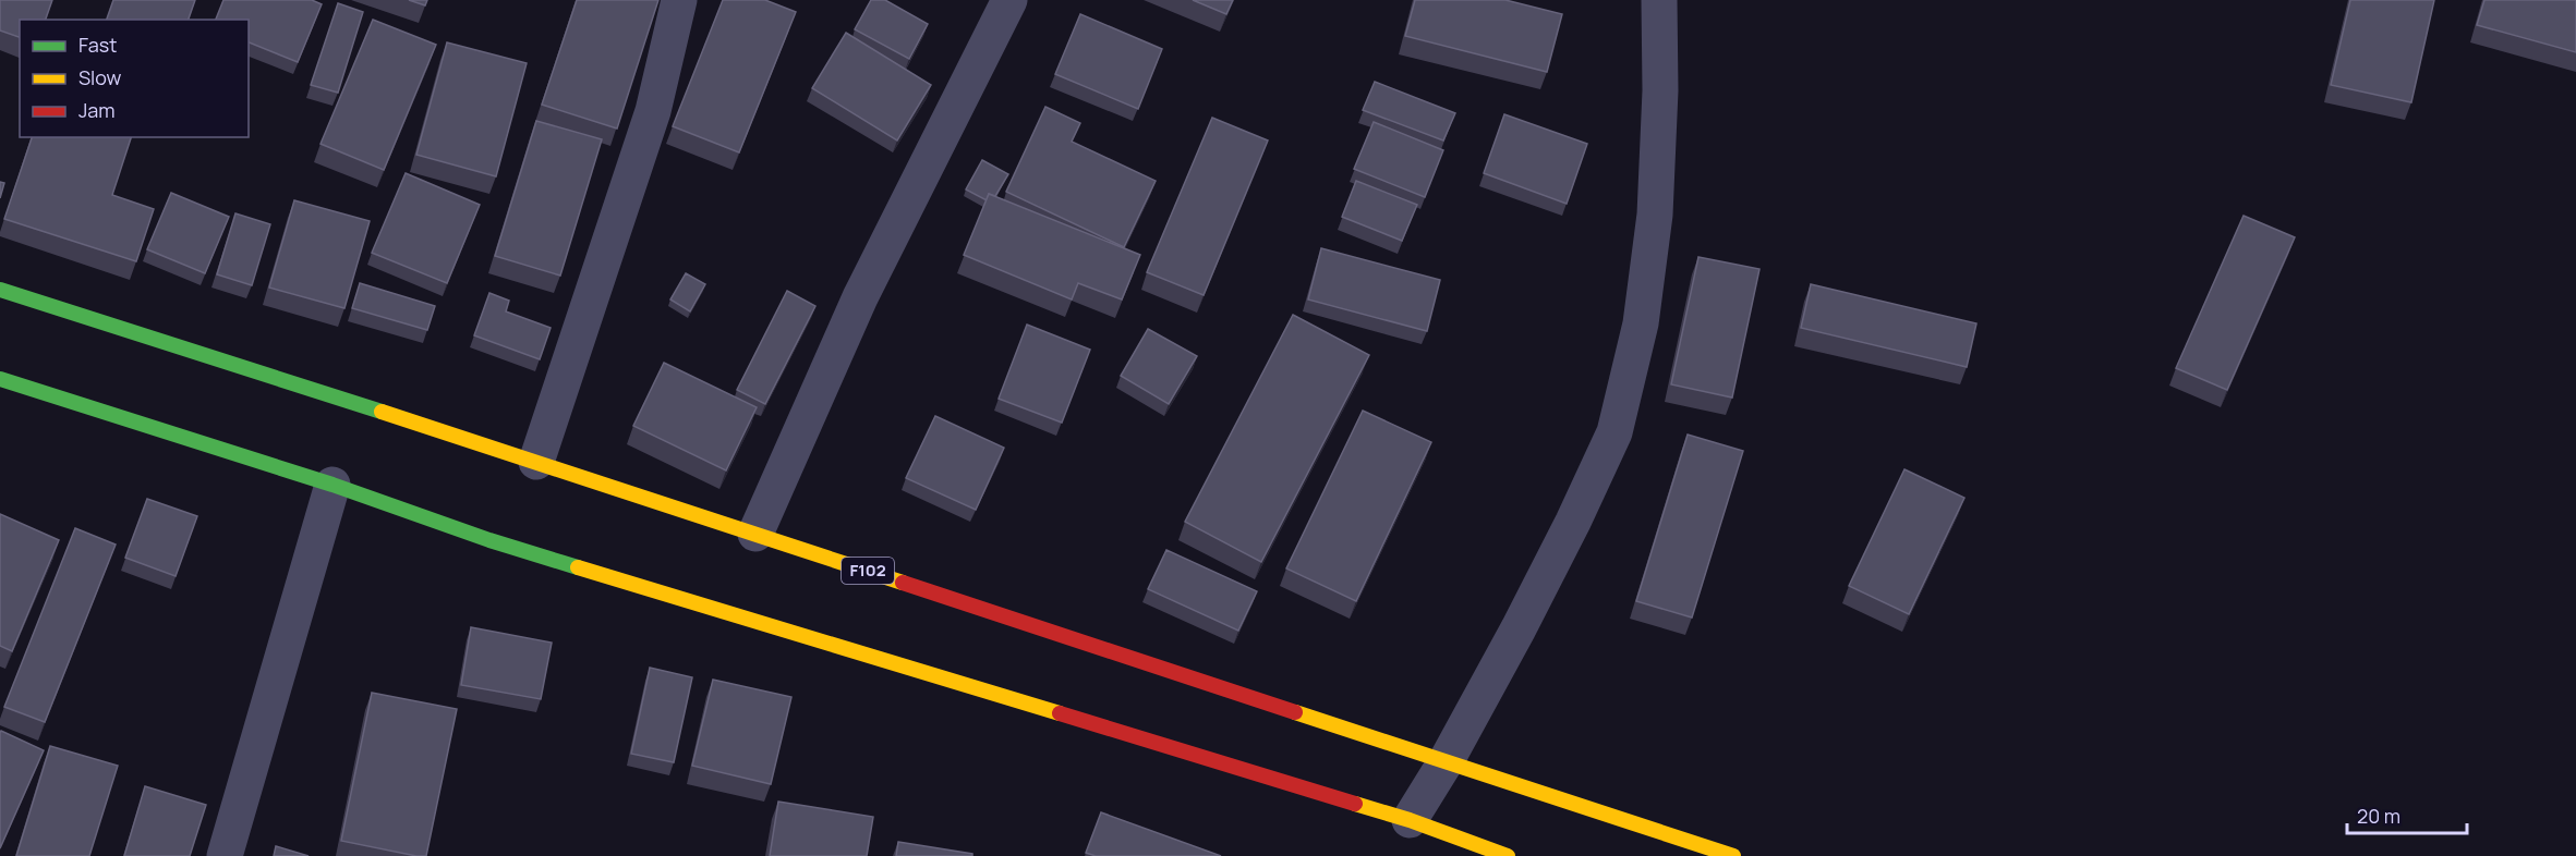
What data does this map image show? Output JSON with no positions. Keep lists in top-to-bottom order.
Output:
{
  "streets": {
    "main road": ["F102"]
  },
  "legend": ["Fast", "Slow", "Jam"],
  "scale_bar": "20 m"
}
